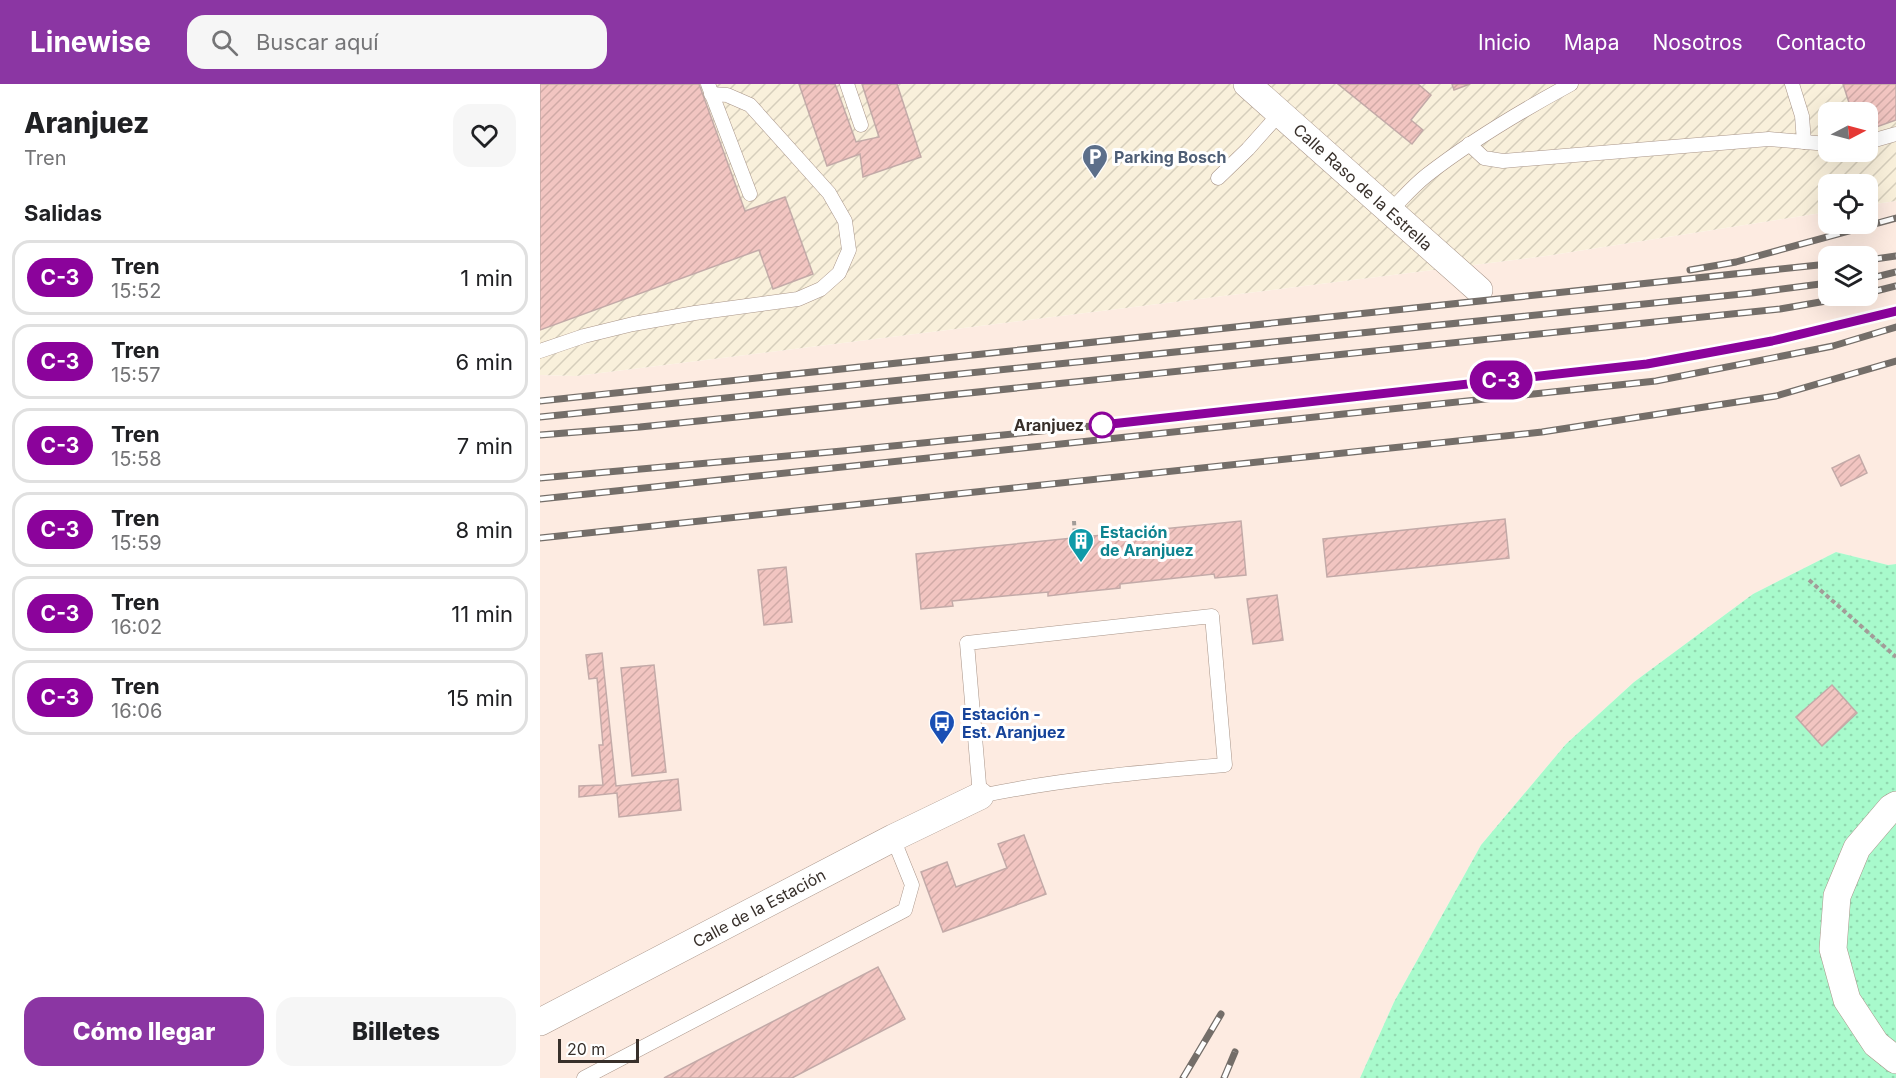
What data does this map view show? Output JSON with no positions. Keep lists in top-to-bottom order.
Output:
{
  "streets": {
    "street": ["Calle Raso de la Estrella", "Calle de la Estación"]
  },
  "places": {
    "parking": ["Parking Bosch"],
    "other": ["Aranjuez"],
    "building": ["Estación de Aranjuez"],
    "bus stop": ["Estación - Est. Aranjuez"]
  },
  "scale_bar": "20 m",
  "north": "right",
  "page": {
    "header": "Linewise",
    "search": "Buscar aquí",
    "nav": [
      "Inicio",
      "Mapa",
      "Nosotros",
      "Contacto"
    ],
    "heading": [
      ["Aranjuez", "Tren"],
      "Salidas"
    ],
    "on_map": "C-3",
    "list": [
      {
        "mark": "C-3",
        "name": "Tren",
        "note": "15:52",
        "value": "1 min"
      },
      {
        "mark": "C-3",
        "name": "Tren",
        "note": "15:57",
        "value": "6 min"
      },
      {
        "mark": "C-3",
        "name": "Tren",
        "note": "15:58",
        "value": "7 min"
      },
      {
        "mark": "C-3",
        "name": "Tren",
        "note": "15:59",
        "value": "8 min"
      },
      {
        "mark": "C-3",
        "name": "Tren",
        "note": "16:02",
        "value": "11 min"
      },
      {
        "mark": "C-3",
        "name": "Tren",
        "note": "16:06",
        "value": "15 min"
      }
    ],
    "buttons": ["Cómo llegar", "Billetes"],
    "scale": "20 m"
  }
}
